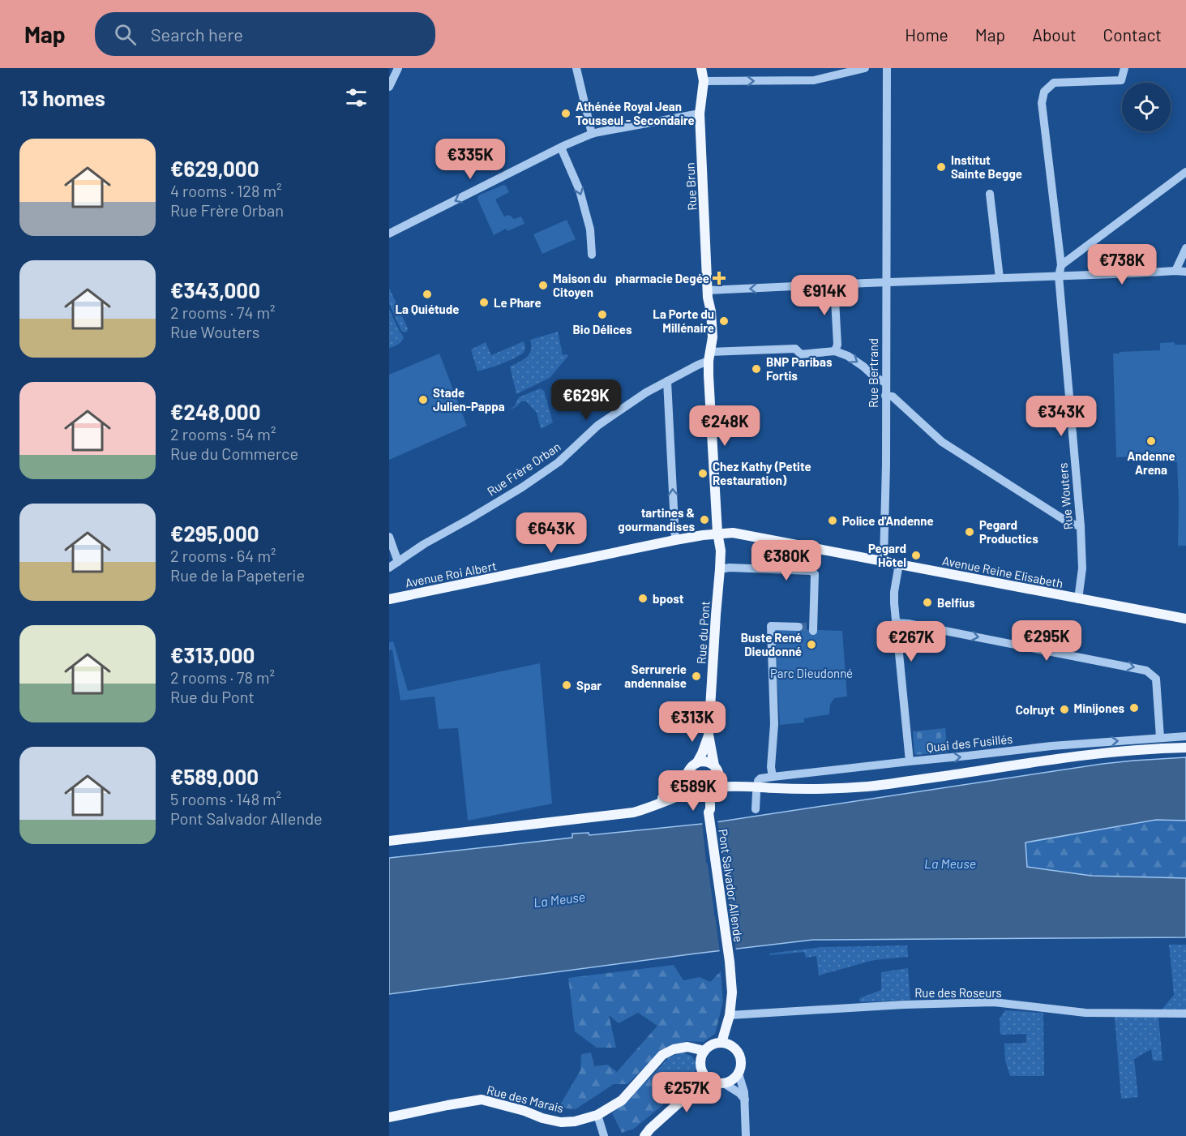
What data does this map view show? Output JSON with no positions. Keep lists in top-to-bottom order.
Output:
{
  "streets": {
    "main road": [
      "Rue Brun",
      "Avenue Reine Elisabeth",
      "Avenue Roi Albert",
      "Rue du Pont",
      "Pont Salvador Allende",
      "Rue des Marais"
    ],
    "street": [
      "Rue Bertrand",
      "Rue Frère Orban",
      "Rue Wouters",
      "Quai des Fusillés",
      "Rue des Roseurs"
    ]
  },
  "crossings": [
    ["Rue Brun", "Rue Frère Orban"],
    ["Rue Brun", "Rue du Pont"],
    ["Rue Bertrand", "Avenue Reine Elisabeth"],
    ["Rue Frère Orban", "Rue du Pont"],
    ["Rue Wouters", "Avenue Reine Elisabeth"],
    ["Avenue Reine Elisabeth", "Avenue Roi Albert"],
    ["Avenue Reine Elisabeth", "Rue du Pont"],
    ["Avenue Roi Albert", "Rue du Pont"],
    ["Rue du Pont", "Pont Salvador Allende"],
    ["Pont Salvador Allende", "Rue des Roseurs"],
    ["Pont Salvador Allende", "Rue des Marais"]
  ],
  "one_way": ["Quai des Fusillés"],
  "water": ["La Meuse"],
  "parks": ["Parc Dieudonné"],
  "places": {
    "other": [
      "Athénée Royal Jean Tousseul - Secondaire",
      "Institut Sainte Begge",
      "Maison du Citoyen",
      "La Quiétude",
      "Le Phare",
      "Bio Délices",
      "La Porte du Millénaire",
      "BNP Paribas Fortis",
      "Stade Julien-Pappa",
      "Andenne Arena",
      "Chez Kathy (Petite Restauration)",
      "tartines & gourmandises",
      "Police d'Andenne",
      "Pegard Productics",
      "Pegard Hotel",
      "bpost",
      "Belfius",
      "Buste René Dieudonné",
      "Serrurerie andennaise",
      "Spar",
      "Minijones",
      "Colruyt"
    ],
    "health": ["pharmacie Degée"]
  },
  "page": {
    "header": "Map",
    "search": "Search here",
    "nav": [
      "Home",
      "Map",
      "About",
      "Contact"
    ],
    "heading": "13 homes",
    "list": [
      {
        "name": "€629,000",
        "note": "4 rooms · 128 m² · Rue Frère Orban"
      },
      {
        "name": "€343,000",
        "note": "2 rooms · 74 m² · Rue Wouters"
      },
      {
        "name": "€248,000",
        "note": "2 rooms · 54 m² · Rue du Commerce"
      },
      {
        "name": "€295,000",
        "note": "2 rooms · 64 m² · Rue de la Papeterie"
      },
      {
        "name": "€313,000",
        "note": "2 rooms · 78 m² · Rue du Pont"
      },
      {
        "name": "€589,000",
        "note": "5 rooms · 148 m² · Pont Salvador Allende"
      }
    ],
    "price": [
      "€335K",
      "€738K",
      "€914K",
      "€629K",
      "€343K",
      "€248K",
      "€643K",
      "€380K",
      "€295K",
      "€267K",
      "€313K",
      "€589K",
      "€257K"
    ]
  }
}
